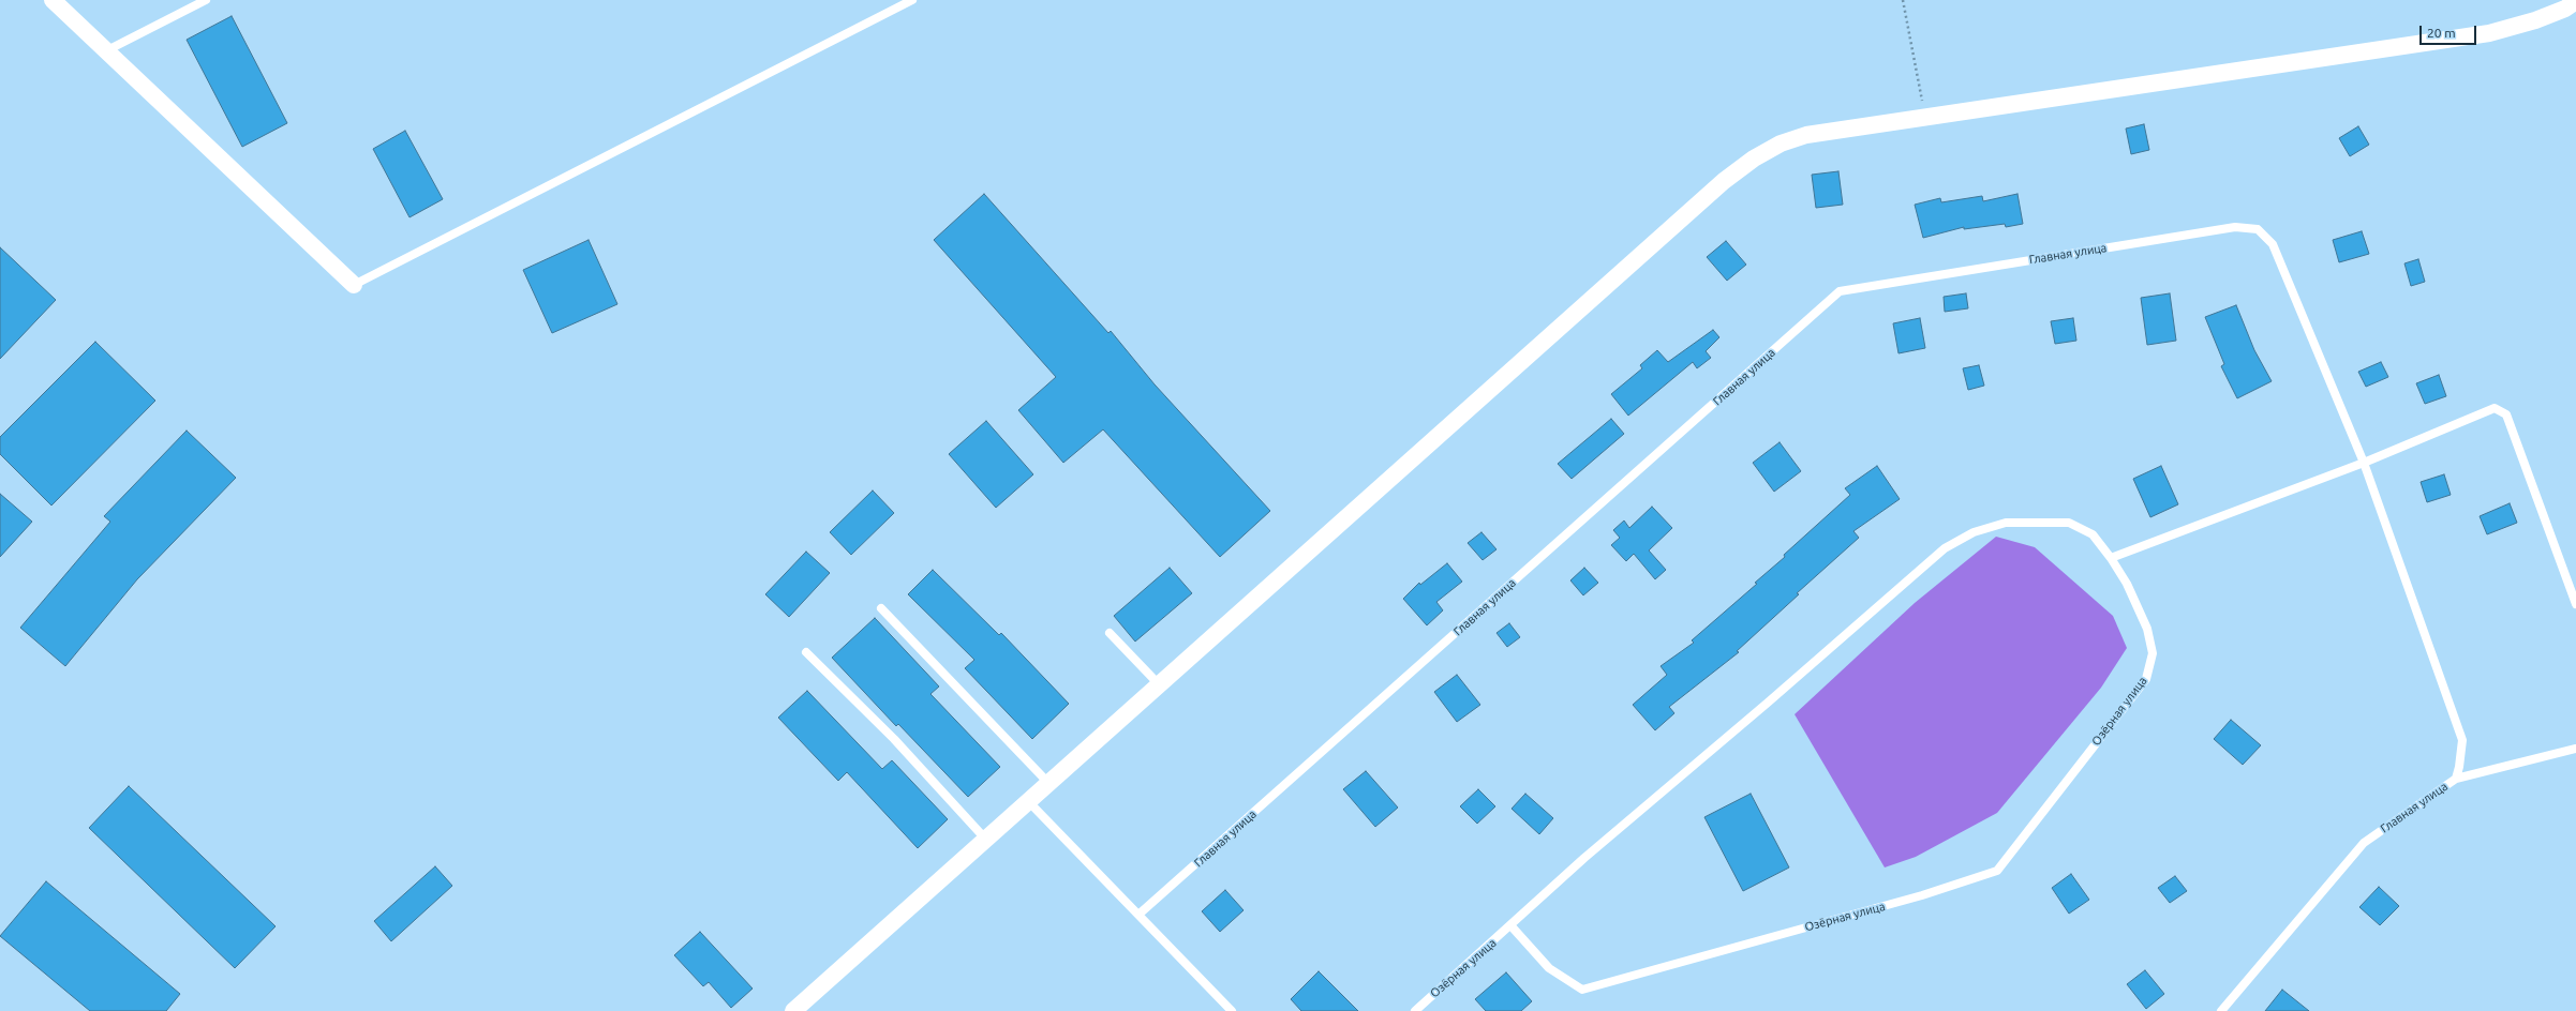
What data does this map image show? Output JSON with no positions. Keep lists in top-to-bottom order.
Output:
{
  "streets": {
    "lane": ["Главная улица", "Озёрная улица"]
  },
  "scale_bar": "20 m"
}
